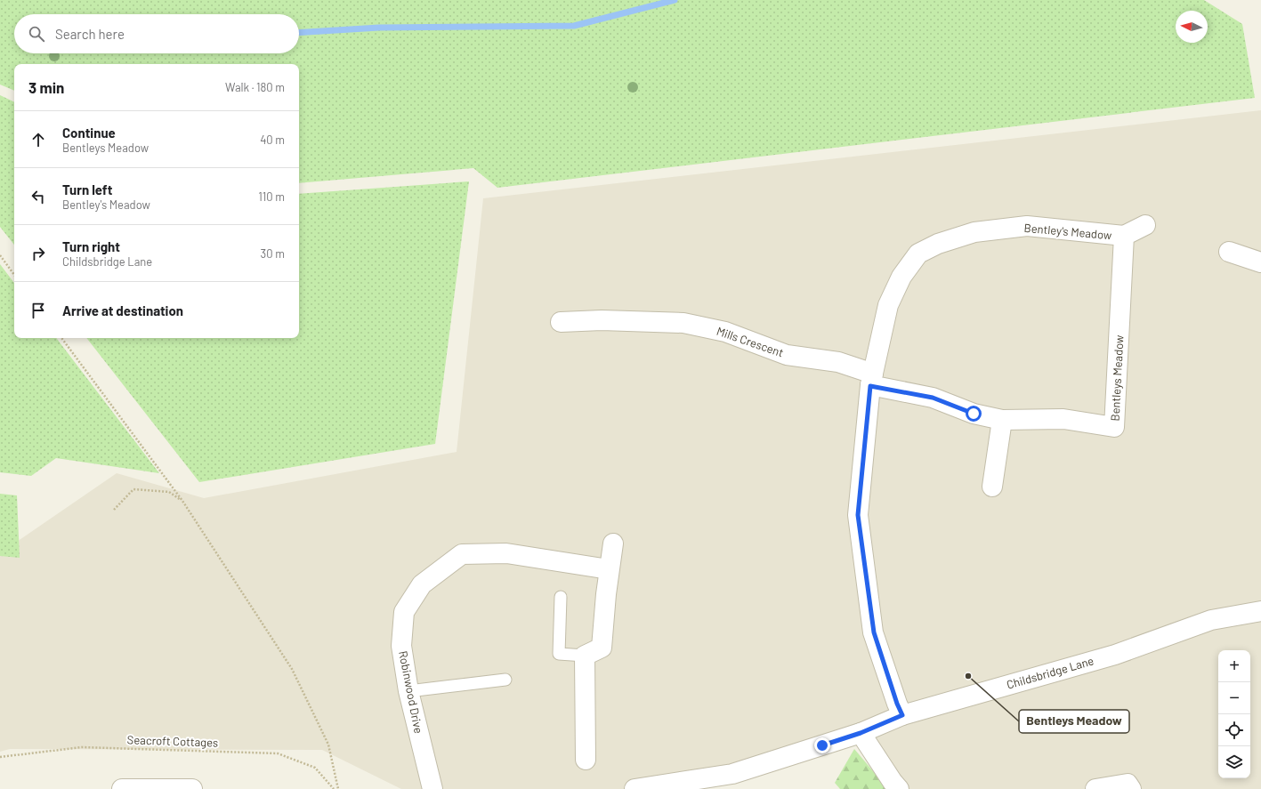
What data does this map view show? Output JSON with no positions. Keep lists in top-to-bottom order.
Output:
{
  "streets": {
    "street": [
      "Bentley's Meadow",
      "Mills Crescent",
      "Bentleys Meadow",
      "Childsbridge Lane",
      "Robinwood Drive"
    ],
    "path": ["Seacroft Cottages"]
  },
  "crossings": [
    ["Bentley's Meadow", "Mills Crescent"],
    ["Bentley's Meadow", "Bentleys Meadow"],
    ["Bentley's Meadow", "Childsbridge Lane"],
    ["Mills Crescent", "Bentleys Meadow"]
  ],
  "places": ["Bentleys Meadow"],
  "north": "left",
  "page": {
    "search": "Search here",
    "heading": ["3 min", "Walk · 180 m"],
    "list": [
      ["Continue", "Bentleys Meadow", "40 m"],
      ["Turn left", "Bentley's Meadow", "110 m"],
      ["Turn right", "Childsbridge Lane", "30 m"],
      "Arrive at destination"
    ],
    "map_buttons": ["+", "−"]
  }
}
